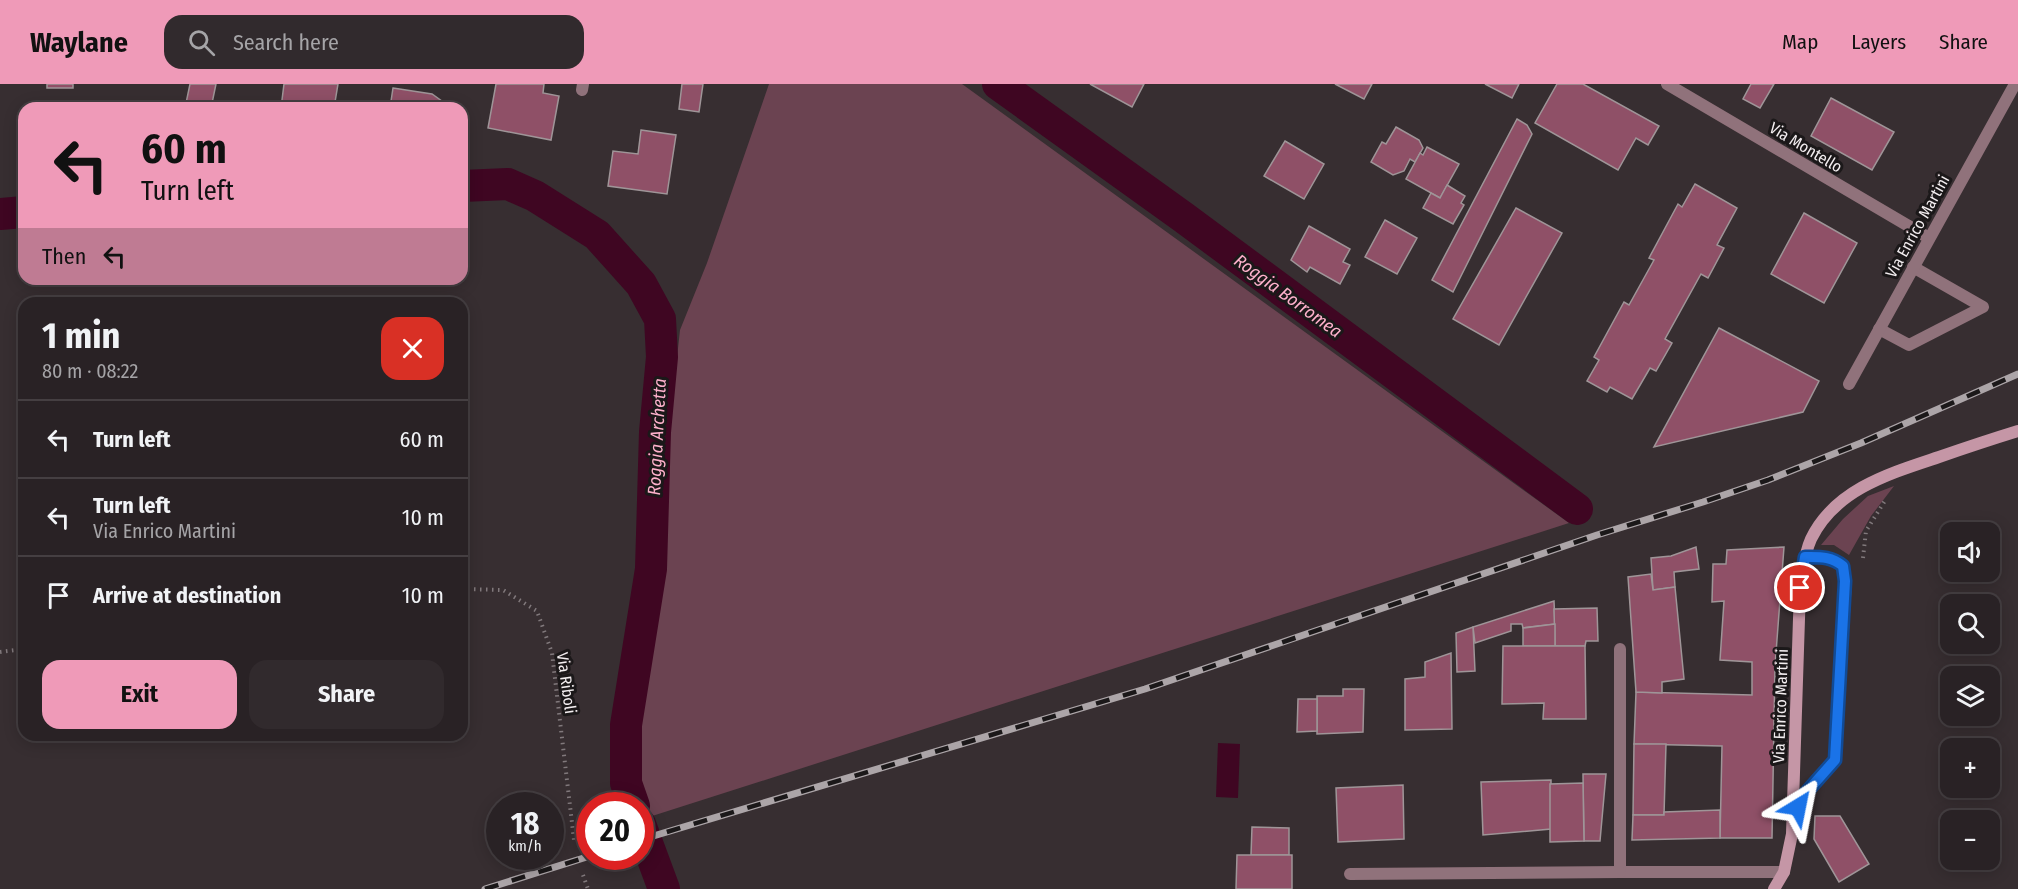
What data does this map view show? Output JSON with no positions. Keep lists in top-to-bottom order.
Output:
{
  "streets": {
    "street": ["Via Montello", "Via Enrico Martini"],
    "path": ["Via Riboli"]
  },
  "crossings": [
    ["Via Montello", "Via Enrico Martini"]
  ],
  "water": ["Roggia Borromea", "Roggia Archetta"],
  "page": {
    "header": "Waylane",
    "search": "Search here",
    "nav": ["Map", "Layers", "Share"],
    "turn": ["60 m", "Turn left"],
    "then": "Then",
    "heading": ["1 min", "80 m · 08:22"],
    "list": [
      {
        "name": "Turn left",
        "value": "60 m"
      },
      {
        "name": "Turn left",
        "note": "Via Enrico Martini",
        "value": "10 m"
      },
      {
        "name": "Arrive at destination",
        "value": "10 m"
      }
    ],
    "map_buttons": ["+", "−"],
    "buttons": ["Exit", "Share"],
    "speed": "18 km/h",
    "limit": "20"
  }
}
